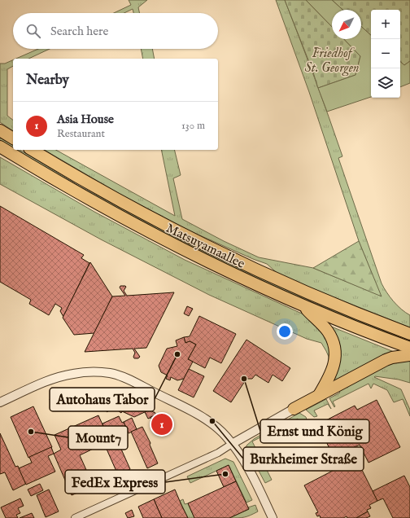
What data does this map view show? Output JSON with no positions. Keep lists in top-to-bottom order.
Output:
{
  "streets": {
    "highway": ["Matsuyamaallee"]
  },
  "parks": ["Friedhof St. Georgen"],
  "places": [
    "Autohaus Tabor",
    "Ernst und König",
    "Burkheimer Straße",
    "Mount7",
    "FedEx Express"
  ],
  "north": "bottom left",
  "page": {
    "map_buttons": ["+", "−"],
    "search": "Search here",
    "heading": "Nearby",
    "list": [
      {
        "mark": "1",
        "name": "Asia House",
        "note": "Restaurant",
        "value": "130 m"
      }
    ],
    "pins": "1"
  }
}
